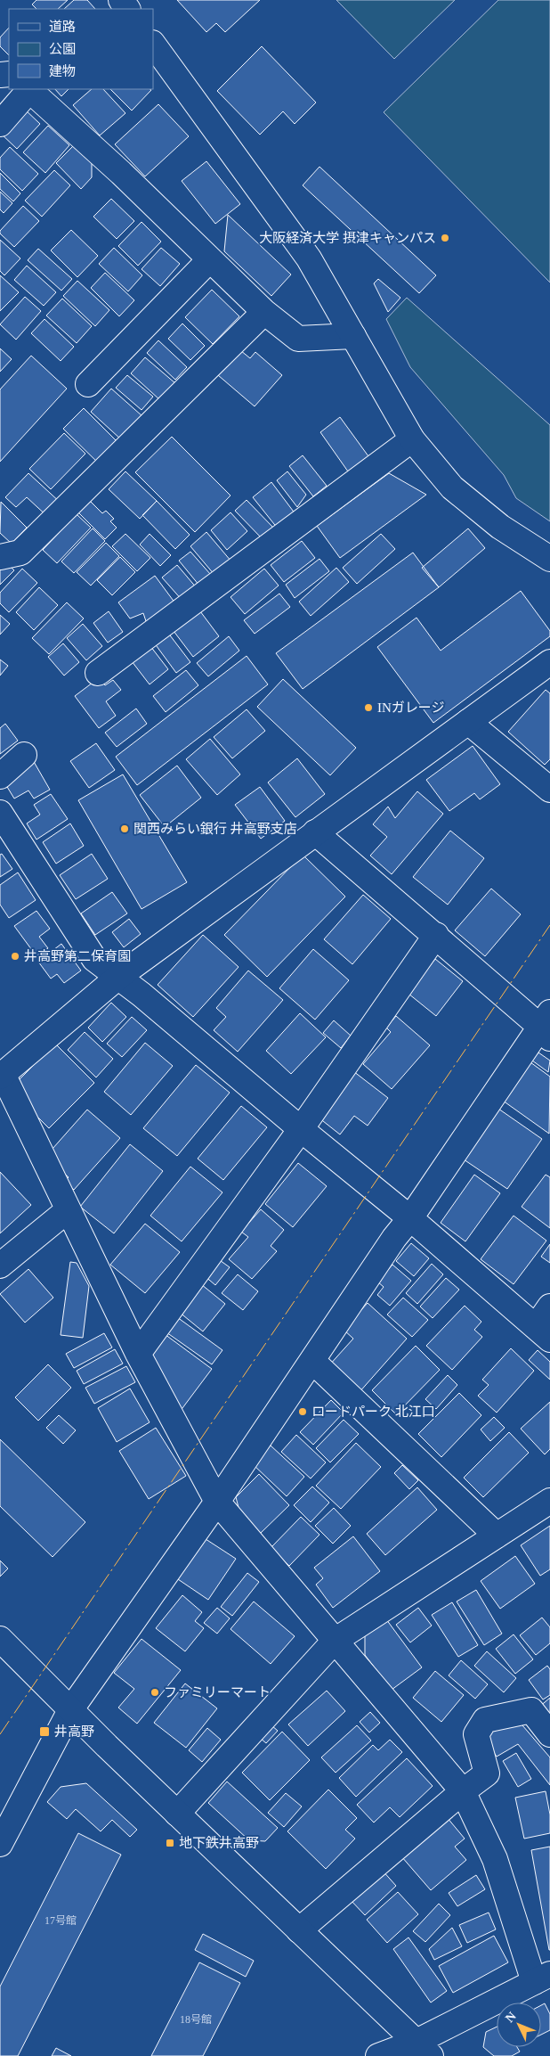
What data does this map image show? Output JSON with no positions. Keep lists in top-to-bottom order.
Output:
{
  "places": {
    "other": [
      "大阪経済大学 摂津キャンパス",
      "INガレージ",
      "関西みらい銀行 井高野支店",
      "井高野第二保育園",
      "ロードパーク 北江口",
      "ファミリーマート"
    ],
    "transit": ["井高野", "地下鉄井高野"]
  },
  "house_numbers": ["17号館", "18号館"],
  "legend": ["道路", "公園", "建物"],
  "north": "top left"
}
